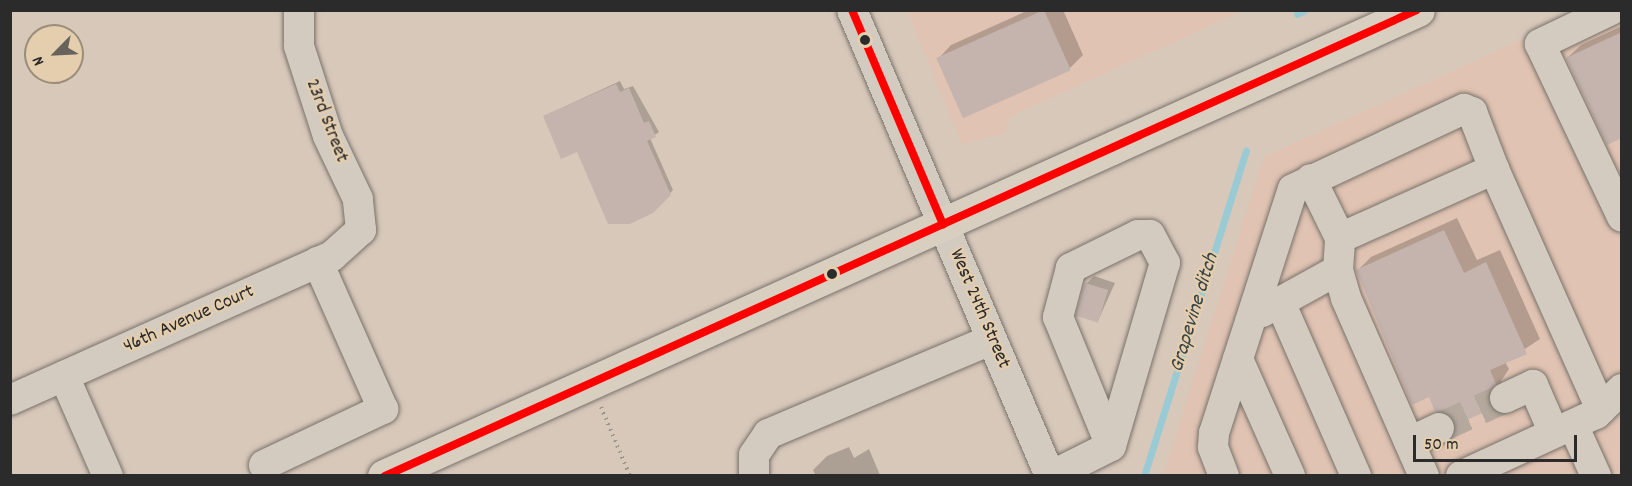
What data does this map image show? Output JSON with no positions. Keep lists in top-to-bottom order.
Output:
{
  "streets": {
    "street": ["23rd Street", "West 24th Street", "46th Avenue Court"]
  },
  "crossings": [
    ["23rd Street", "46th Avenue Court"]
  ],
  "water": ["Grapevine ditch"],
  "scale_bar": "50 m",
  "north": "bottom left"
}
